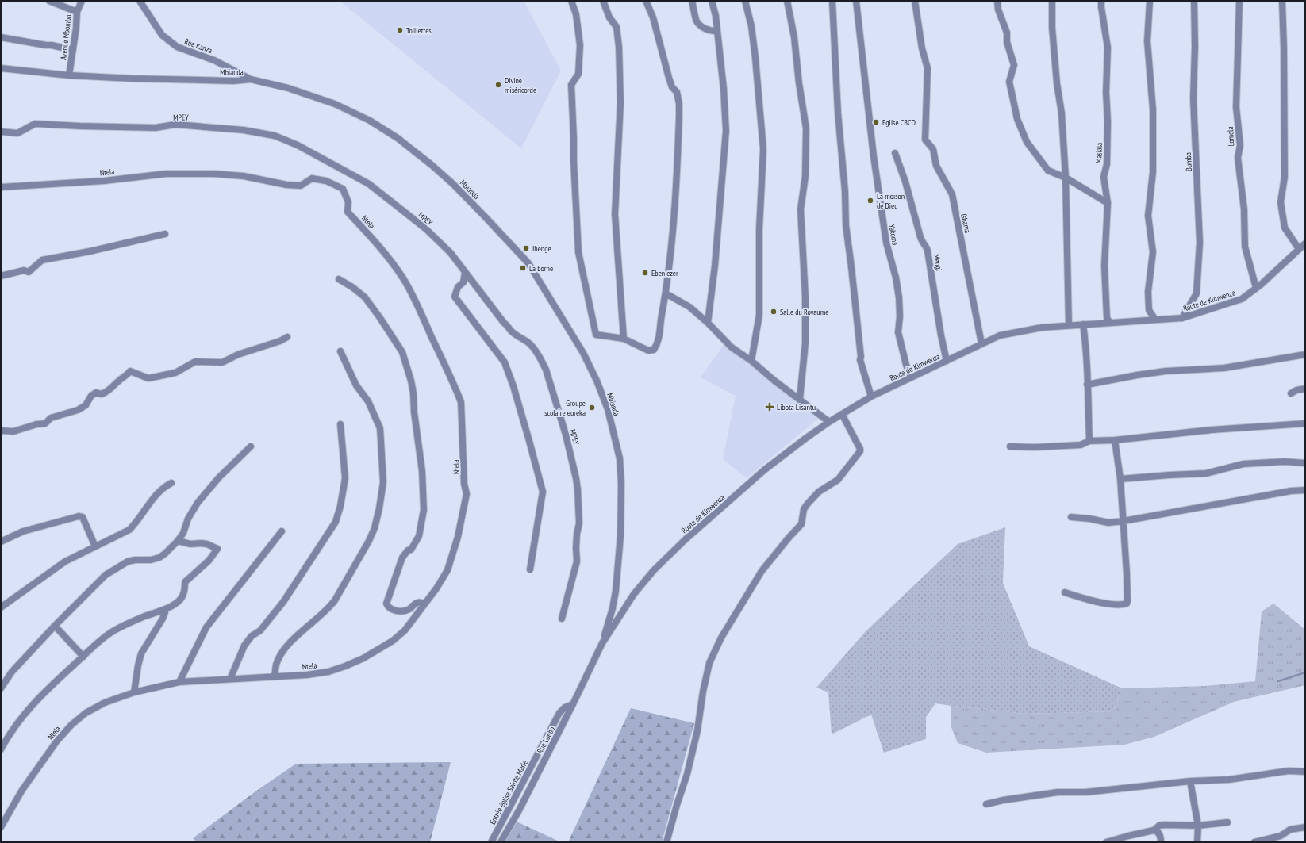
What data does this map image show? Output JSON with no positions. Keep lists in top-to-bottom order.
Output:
{
  "streets": {
    "street": [
      "Avenue Mbombo",
      "Rue Kanza",
      "Mbianda",
      "MPEY",
      "Lomela",
      "Masiala",
      "Bumba",
      "Ntela",
      "Tshama",
      "Yakoma",
      "Mengi",
      "Route de Kimwenza",
      "Rue Luebo",
      "Entrée église Sainte Marie"
    ]
  },
  "crossings": [
    ["Avenue Mbombo", "Mbianda"],
    ["Rue Kanza", "Mbianda"],
    ["Mbianda", "Route de Kimwenza"],
    ["Mbianda", "Rue Luebo"],
    ["Lomela", "Route de Kimwenza"],
    ["Masiala", "Route de Kimwenza"],
    ["Bumba", "Route de Kimwenza"],
    ["Tshama", "Route de Kimwenza"],
    ["Yakoma", "Route de Kimwenza"],
    ["Mengi", "Route de Kimwenza"],
    ["Route de Kimwenza", "Rue Luebo"],
    ["Rue Luebo", "Entrée église Sainte Marie"]
  ],
  "places": {
    "other": [
      "Toillettes",
      "Divine miséricorde",
      "Eglise CBCO",
      "La moison de Dieu",
      "Ibenge",
      "La borne",
      "Eben ezer",
      "Salle du Royaume",
      "Groupe scolaire eureka"
    ],
    "health": ["Libota Lisantu"]
  }
}
